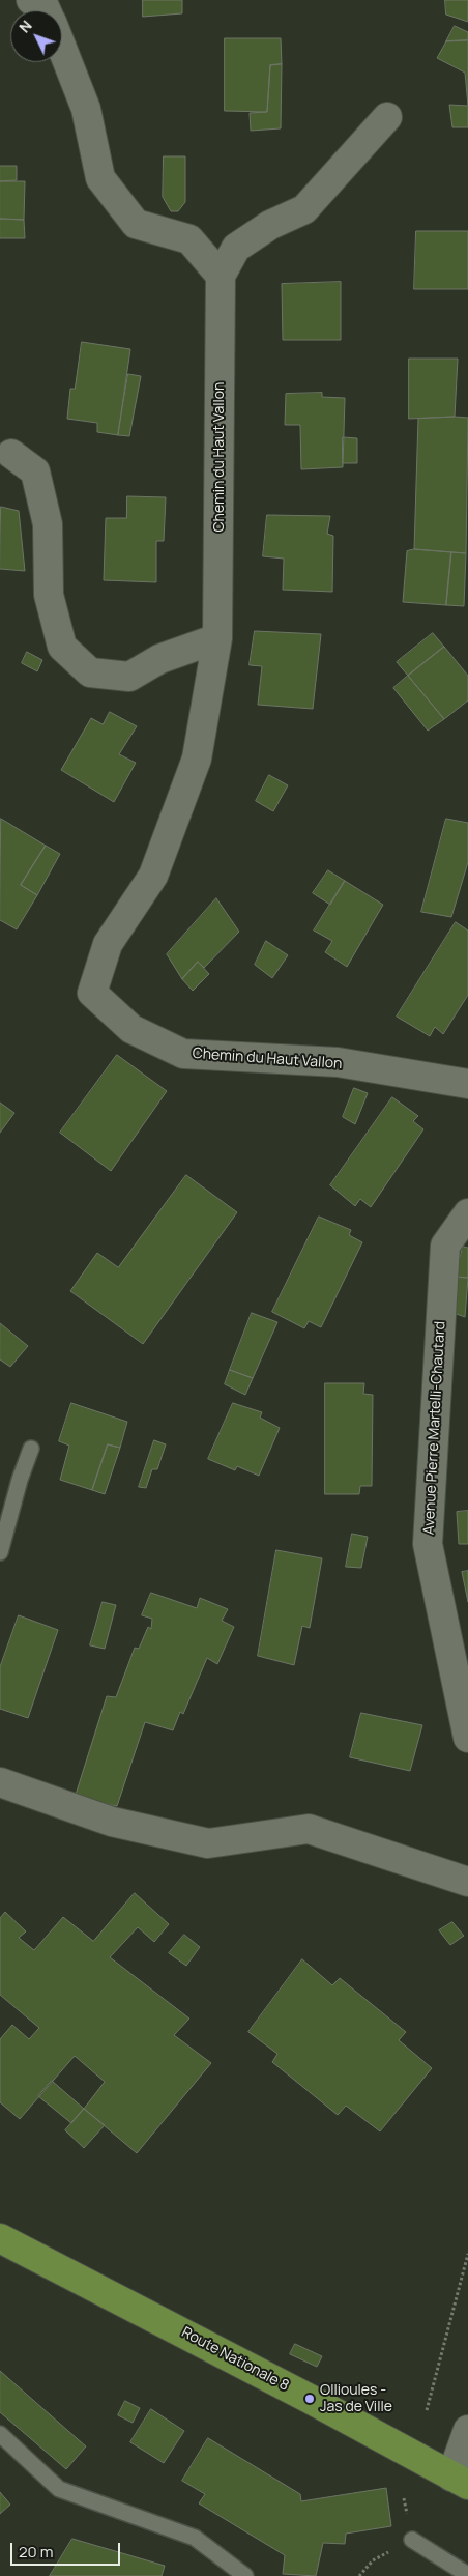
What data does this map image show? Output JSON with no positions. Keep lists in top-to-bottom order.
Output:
{
  "streets": {
    "main road": ["Route Nationale 8"],
    "street": ["Chemin du Haut Vallon", "Avenue Pierre Martelli-Chautard"]
  },
  "places": ["Ollioules - Jas de Ville"],
  "scale_bar": "20 m",
  "north": "top left"
}
